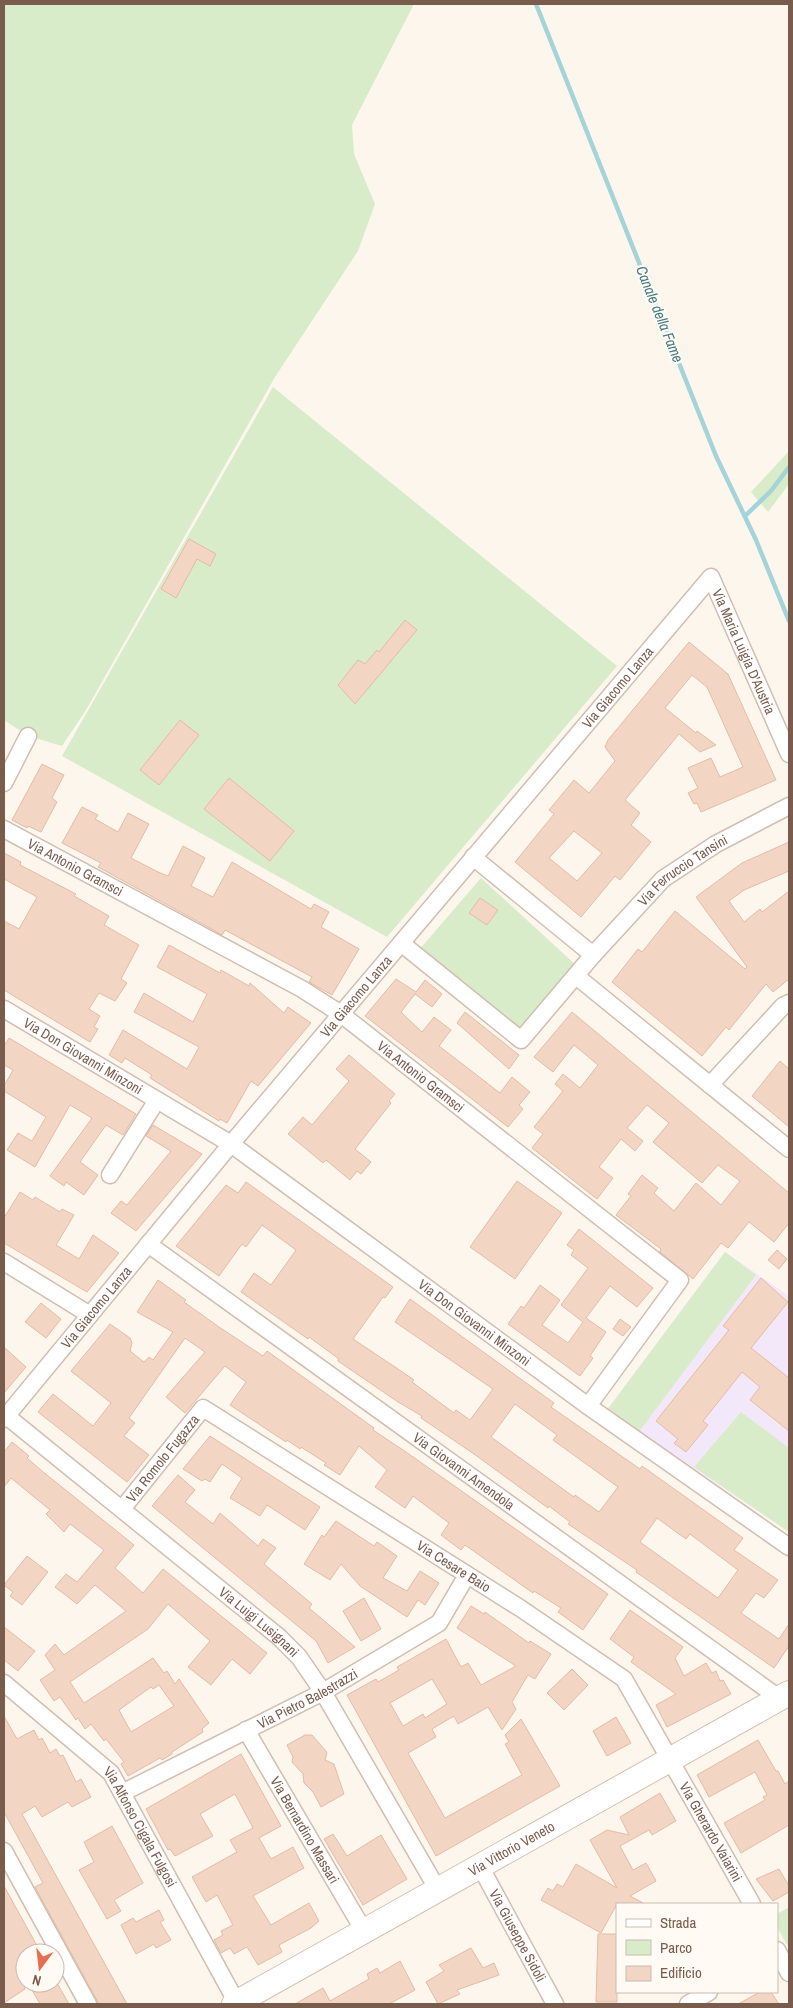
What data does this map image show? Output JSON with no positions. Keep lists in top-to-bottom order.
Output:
{
  "streets": {
    "main road": ["Via Vittorio Veneto"],
    "street": [
      "Via Maria Luigia D'Austria",
      "Via Giacomo Lanza",
      "Via Antonio Gramsci",
      "Via Ferruccio Tansini",
      "Via Don Giovanni Minzoni",
      "Via Romolo Fugazza",
      "Via Giovanni Amendola",
      "Via Cesare Baio",
      "Via Luigi Lusignani",
      "Via Pietro Balestrazzi",
      "Via Alfonso Cigala Fulgosi",
      "Via Bernardino Massari",
      "Via Gherardo Vaiarini",
      "Via Giuseppe Sidoli"
    ]
  },
  "crossings": [
    ["Via Maria Luigia D'Austria", "Via Giacomo Lanza"],
    ["Via Giacomo Lanza", "Via Antonio Gramsci"],
    ["Via Giacomo Lanza", "Via Ferruccio Tansini"],
    ["Via Giacomo Lanza", "Via Don Giovanni Minzoni"],
    ["Via Giacomo Lanza", "Via Giovanni Amendola"],
    ["Via Giacomo Lanza", "Via Luigi Lusignani"],
    ["Via Antonio Gramsci", "Via Don Giovanni Minzoni"],
    ["Via Romolo Fugazza", "Via Cesare Baio"],
    ["Via Romolo Fugazza", "Via Luigi Lusignani"],
    ["Via Giovanni Amendola", "Via Vittorio Veneto"],
    ["Via Cesare Baio", "Via Pietro Balestrazzi"],
    ["Via Cesare Baio", "Via Gherardo Vaiarini"],
    ["Via Cesare Baio", "Via Vittorio Veneto"],
    ["Via Luigi Lusignani", "Via Pietro Balestrazzi"],
    ["Via Luigi Lusignani", "Via Vittorio Veneto"],
    ["Via Pietro Balestrazzi", "Via Alfonso Cigala Fulgosi"],
    ["Via Pietro Balestrazzi", "Via Bernardino Massari"],
    ["Via Alfonso Cigala Fulgosi", "Via Vittorio Veneto"],
    ["Via Bernardino Massari", "Via Vittorio Veneto"],
    ["Via Gherardo Vaiarini", "Via Vittorio Veneto"],
    ["Via Vittorio Veneto", "Via Giuseppe Sidoli"]
  ],
  "water": ["Canale della Fame"],
  "legend": ["Strada", "Parco", "Edificio"],
  "north": "bottom"
}
